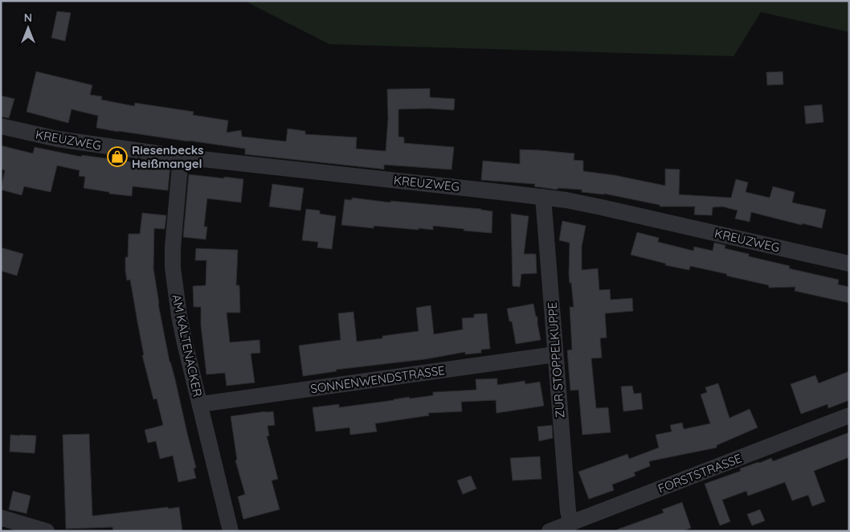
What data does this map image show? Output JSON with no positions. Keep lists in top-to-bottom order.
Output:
{
  "streets": {
    "street": [
      "KREUZWEG",
      "AM KALTENACKER",
      "ZUR STOPPELKUPPE",
      "SONNENWENDSTRASSE",
      "FORSTSTRASSE"
    ]
  },
  "crossings": [
    ["KREUZWEG", "AM KALTENACKER"],
    ["KREUZWEG", "ZUR STOPPELKUPPE"],
    ["AM KALTENACKER", "SONNENWENDSTRASSE"],
    ["ZUR STOPPELKUPPE", "SONNENWENDSTRASSE"],
    ["ZUR STOPPELKUPPE", "FORSTSTRASSE"]
  ],
  "places": {
    "shop": ["Riesenbecks Heißmangel"]
  },
  "north": "top"
}
